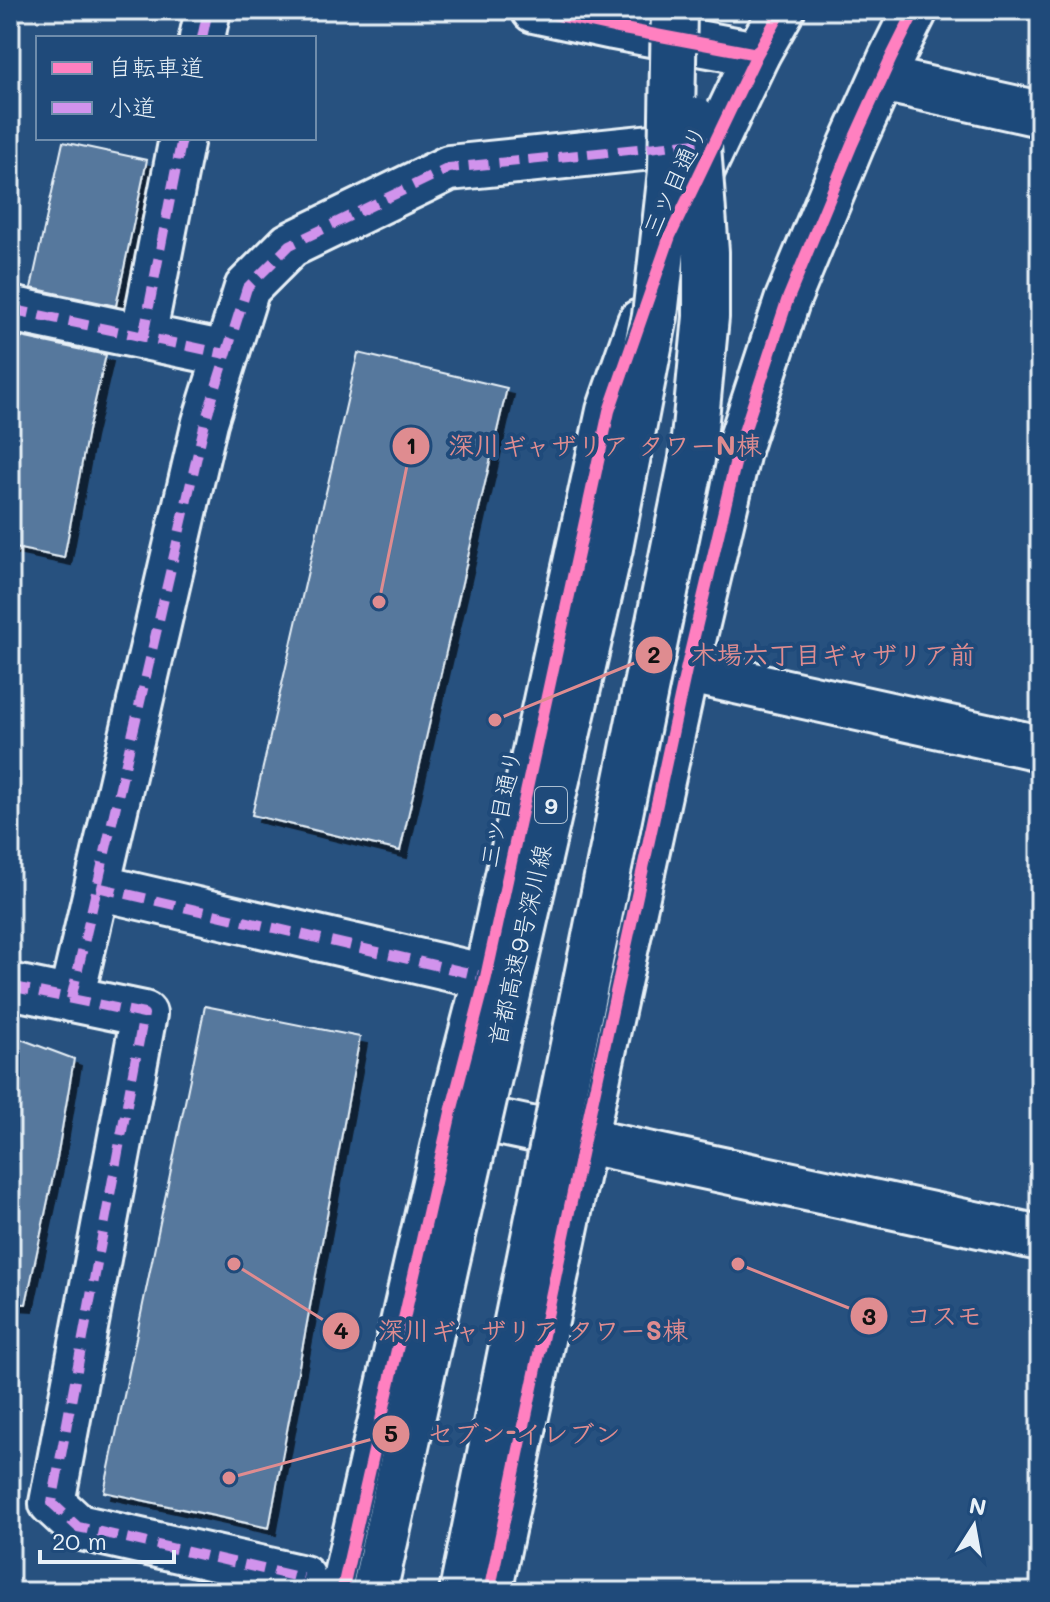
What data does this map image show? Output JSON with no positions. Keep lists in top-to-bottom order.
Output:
{
  "streets": {
    "main road": ["三ツ目通り", "9", "首都高速9号深川線"]
  },
  "places": [
    "深川ギャザリア タワーN棟",
    "木場六丁目ギャザリア前",
    "深川ギャザリア タワーS棟",
    "コスモ",
    "セブン-イレブン"
  ],
  "legend": ["自転車道", "小道"],
  "scale_bar": "20 m",
  "north": "top"
}
